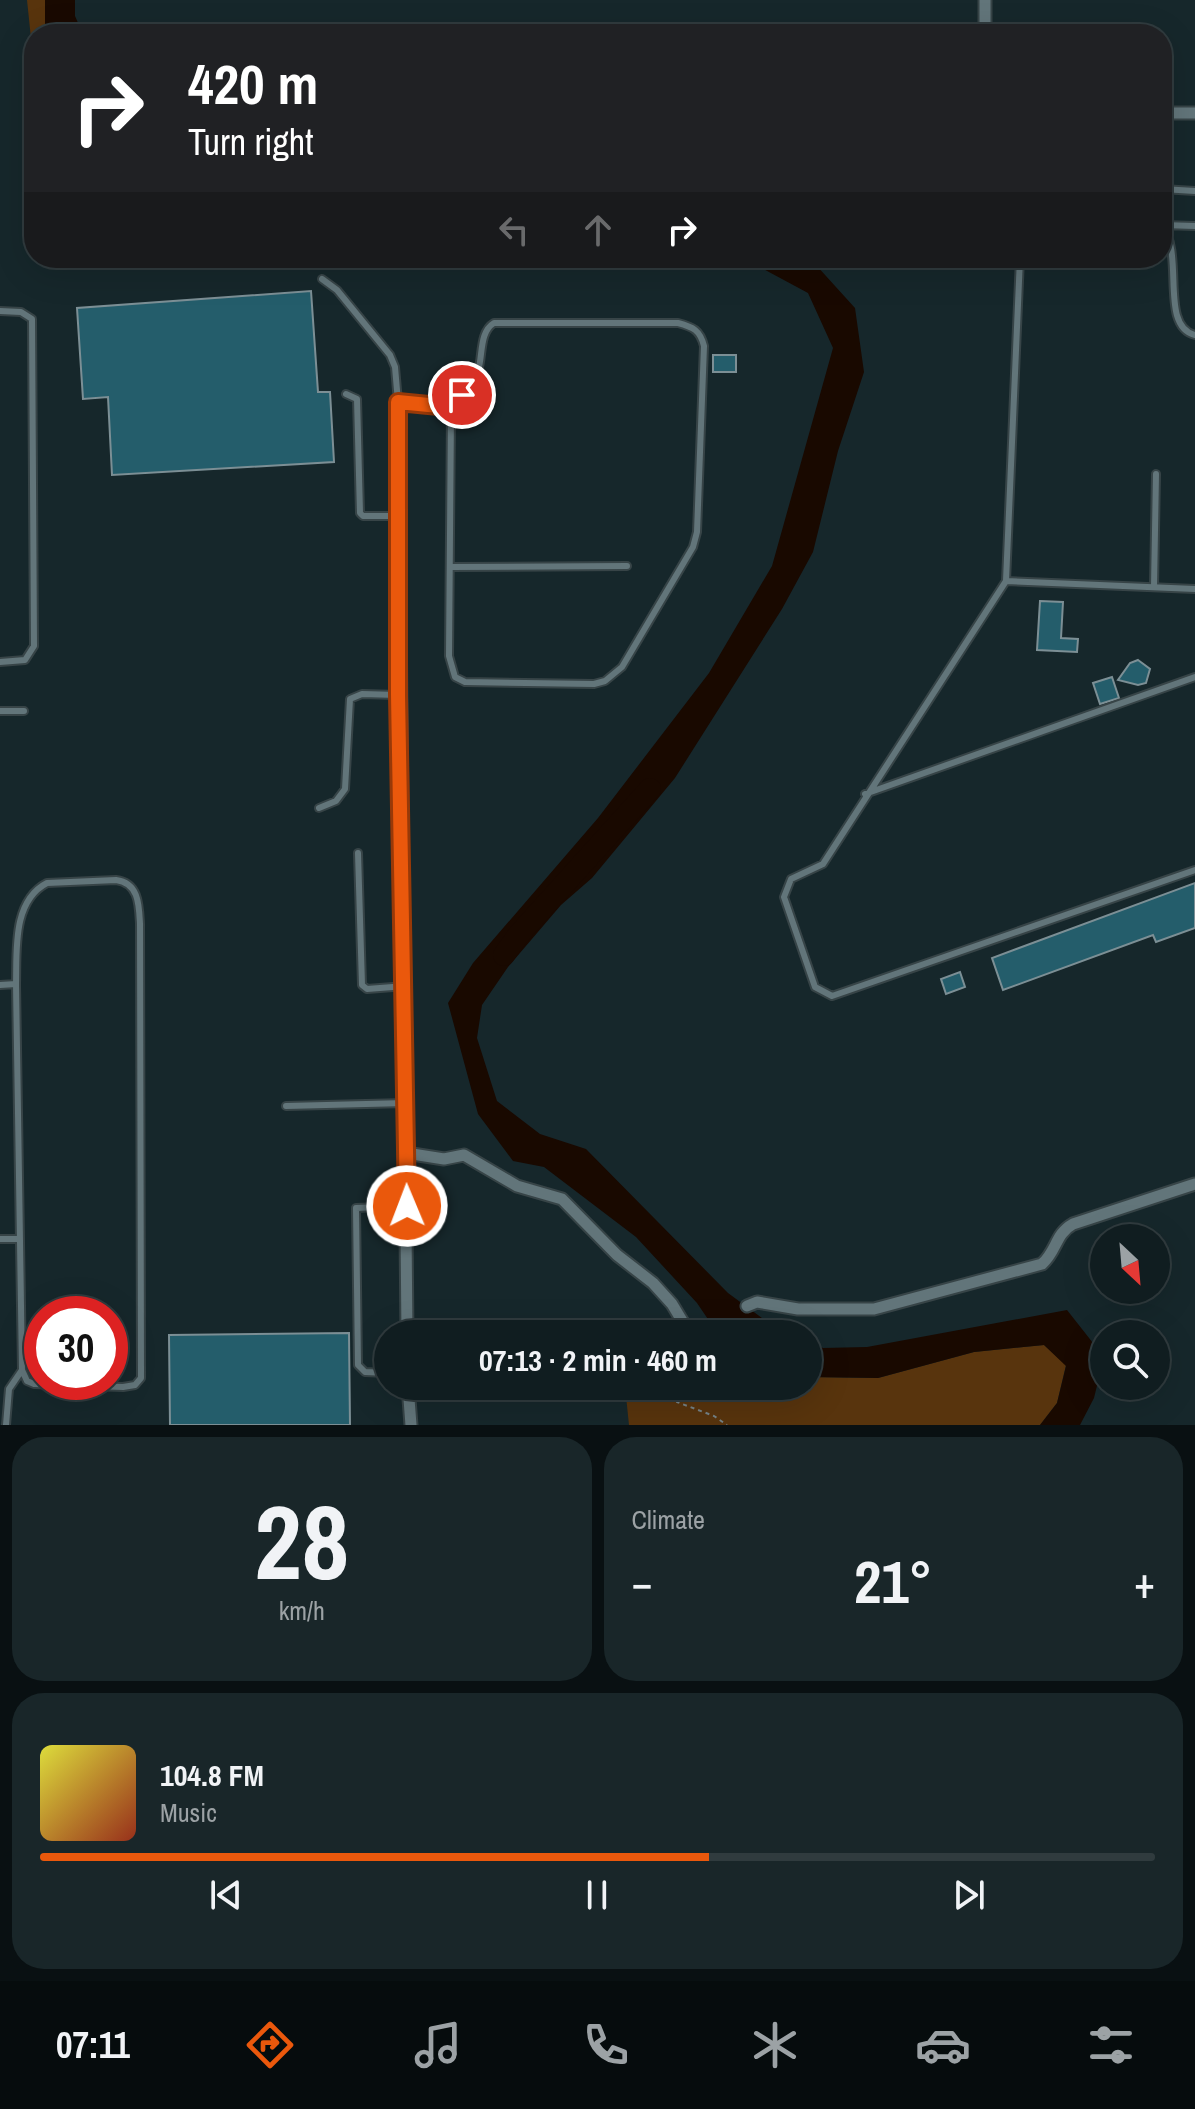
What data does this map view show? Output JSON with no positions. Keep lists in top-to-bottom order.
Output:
{
  "north": "bottom right",
  "page": {
    "turn": ["420 m", "Turn right"],
    "limit": "30",
    "trip": "07:13 · 2 min · 460 m",
    "tile": [
      ["28", "km/h"],
      "Climate"
    ],
    "heat": ["−", "21°", "+"],
    "song": ["104.8 FM", "Music"],
    "tabs": "07:11"
  }
}
